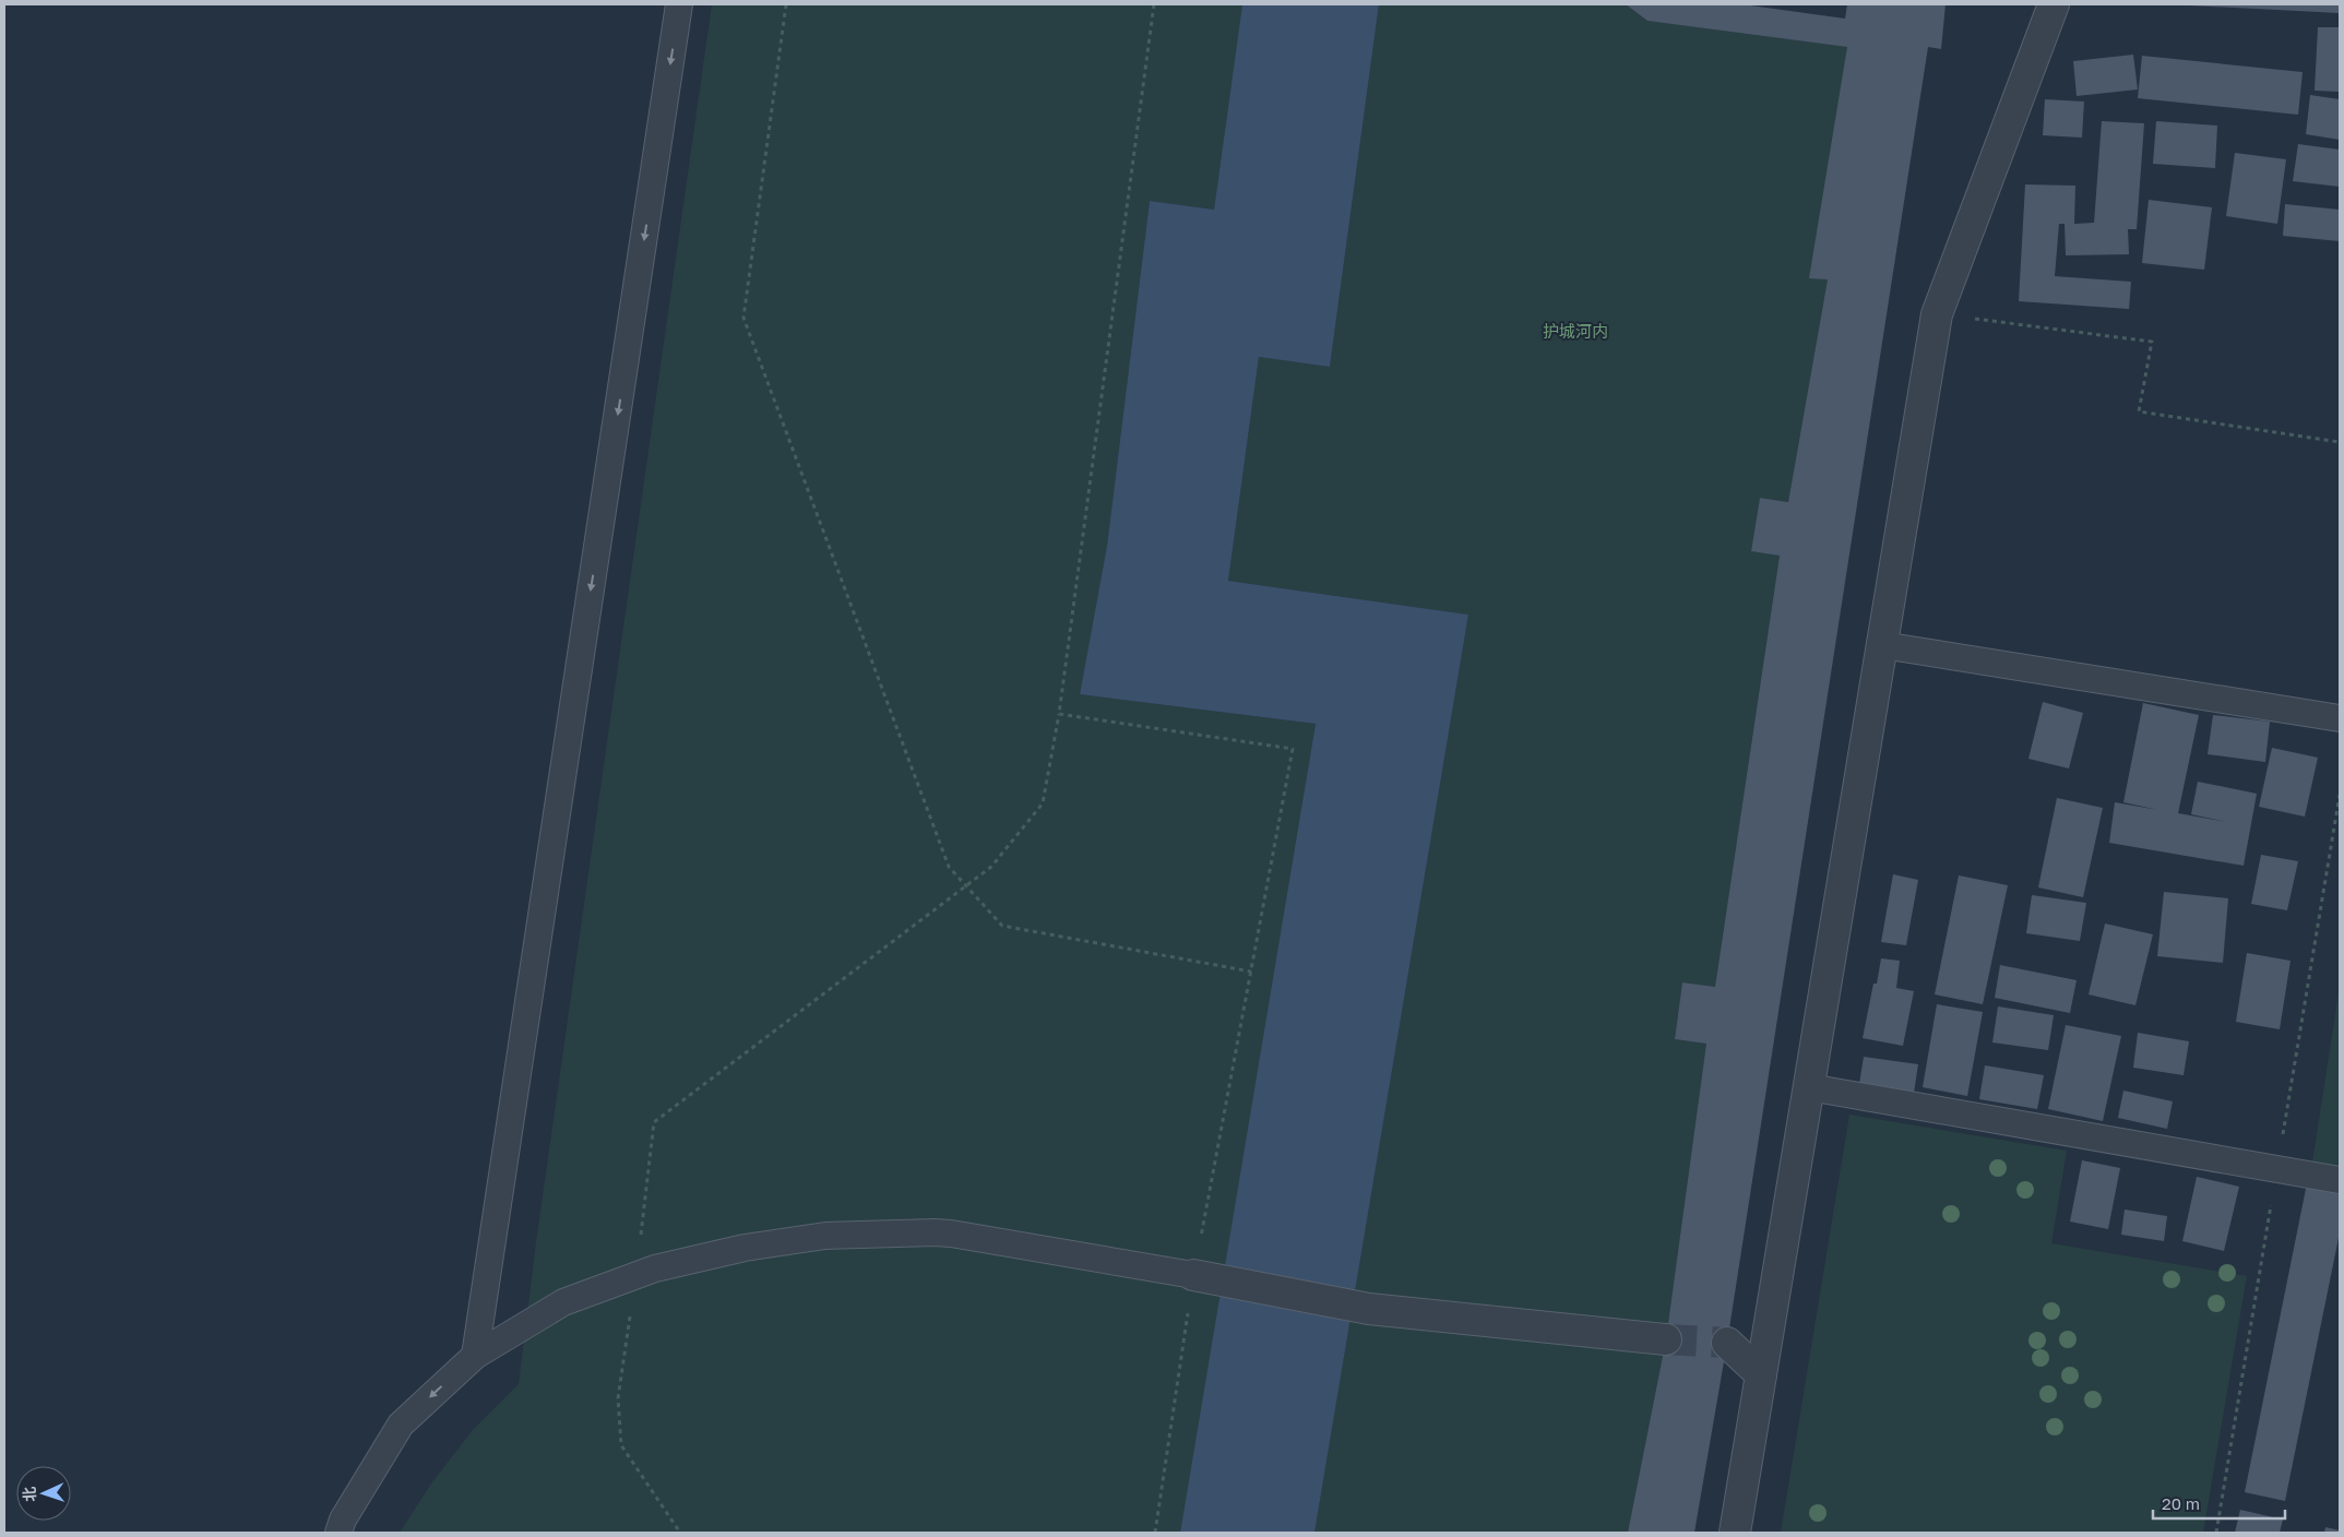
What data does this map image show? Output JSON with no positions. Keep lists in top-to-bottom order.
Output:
{
  "parks": ["护城河内"],
  "scale_bar": "20 m",
  "north": "left"
}
